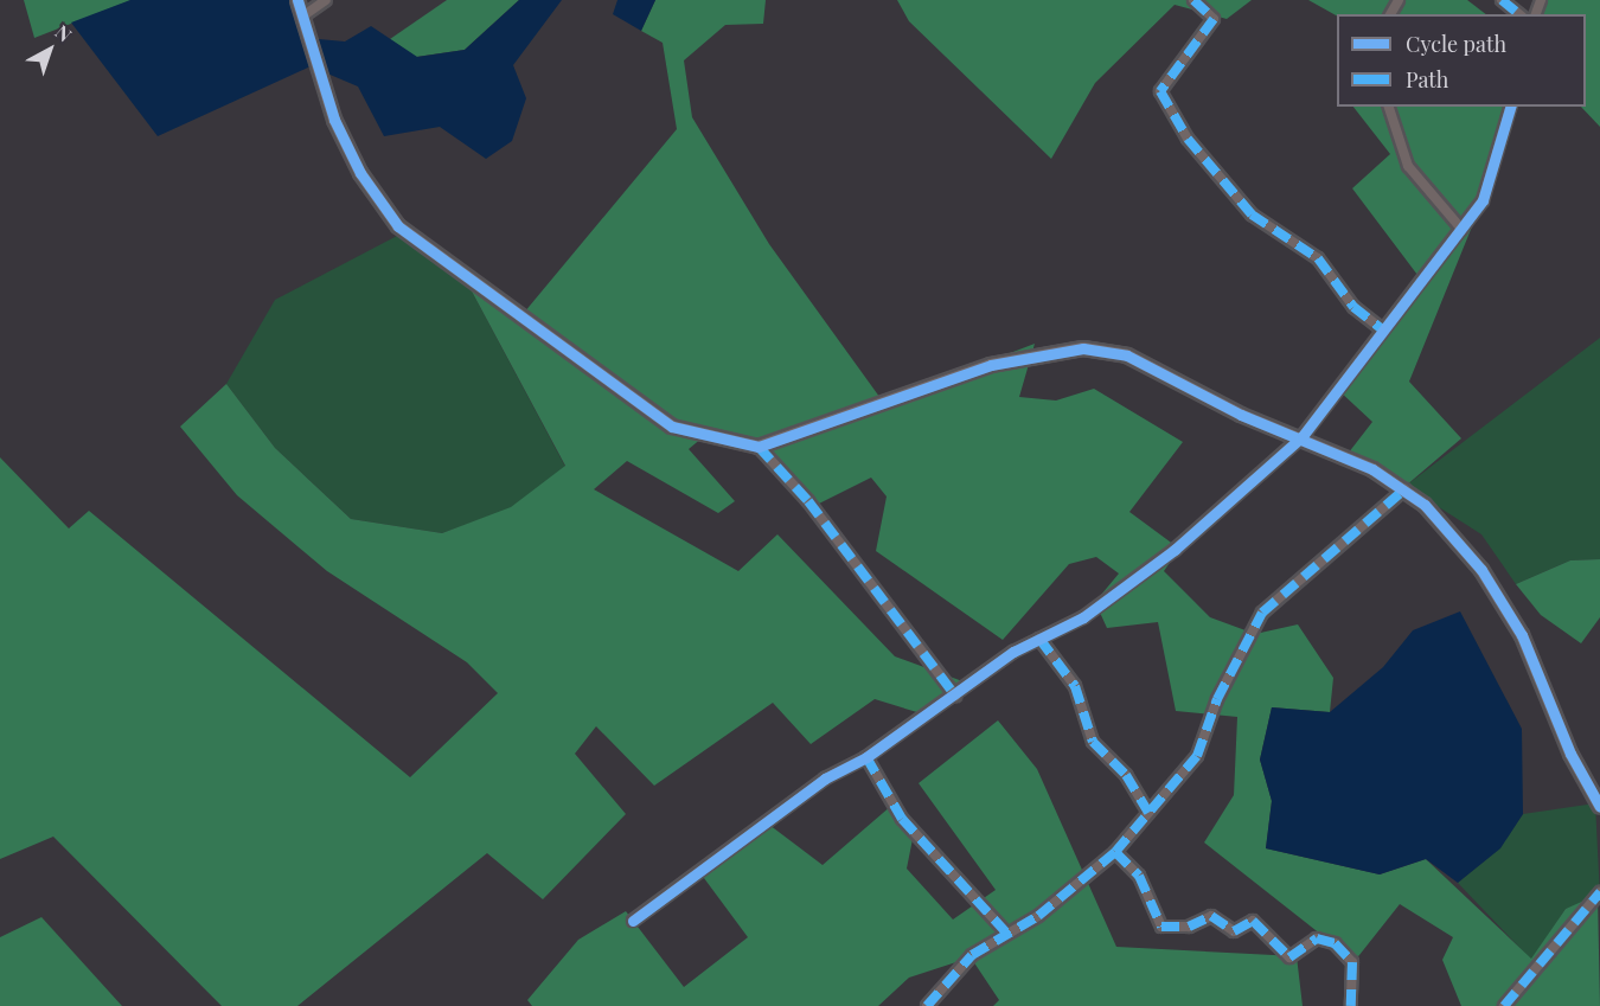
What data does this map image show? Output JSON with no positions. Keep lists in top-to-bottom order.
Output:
{
  "legend": ["Cycle path", "Path"],
  "north": "top right"
}
